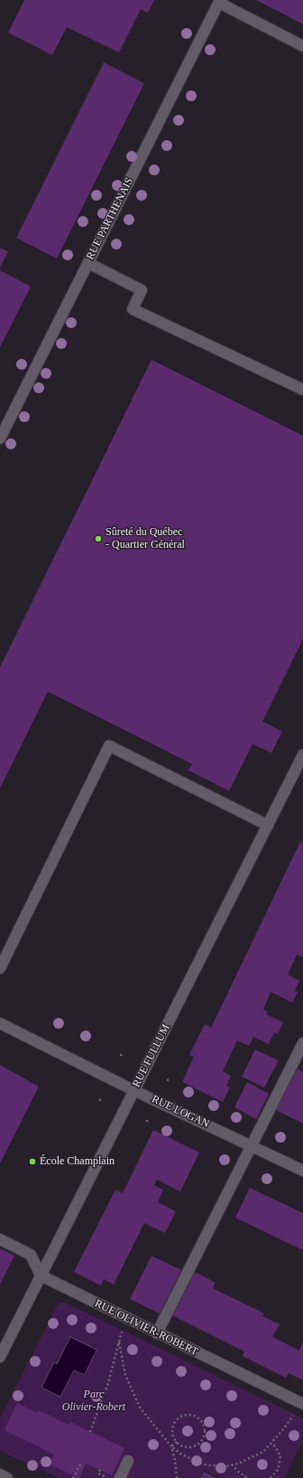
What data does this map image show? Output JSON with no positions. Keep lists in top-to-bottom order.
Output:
{
  "streets": {
    "street": [
      "RUE PARTHENAIS",
      "RUE FULLUM",
      "RUE LOGAN",
      "RUE OLIVIER-ROBERT"
    ]
  },
  "crossings": [
    ["RUE FULLUM", "RUE LOGAN"],
    ["RUE FULLUM", "RUE OLIVIER-ROBERT"]
  ],
  "parks": ["Parc Olivier-Robert"],
  "places": ["Sûreté du Québec - Quartier Général", "École Champlain"]
}
